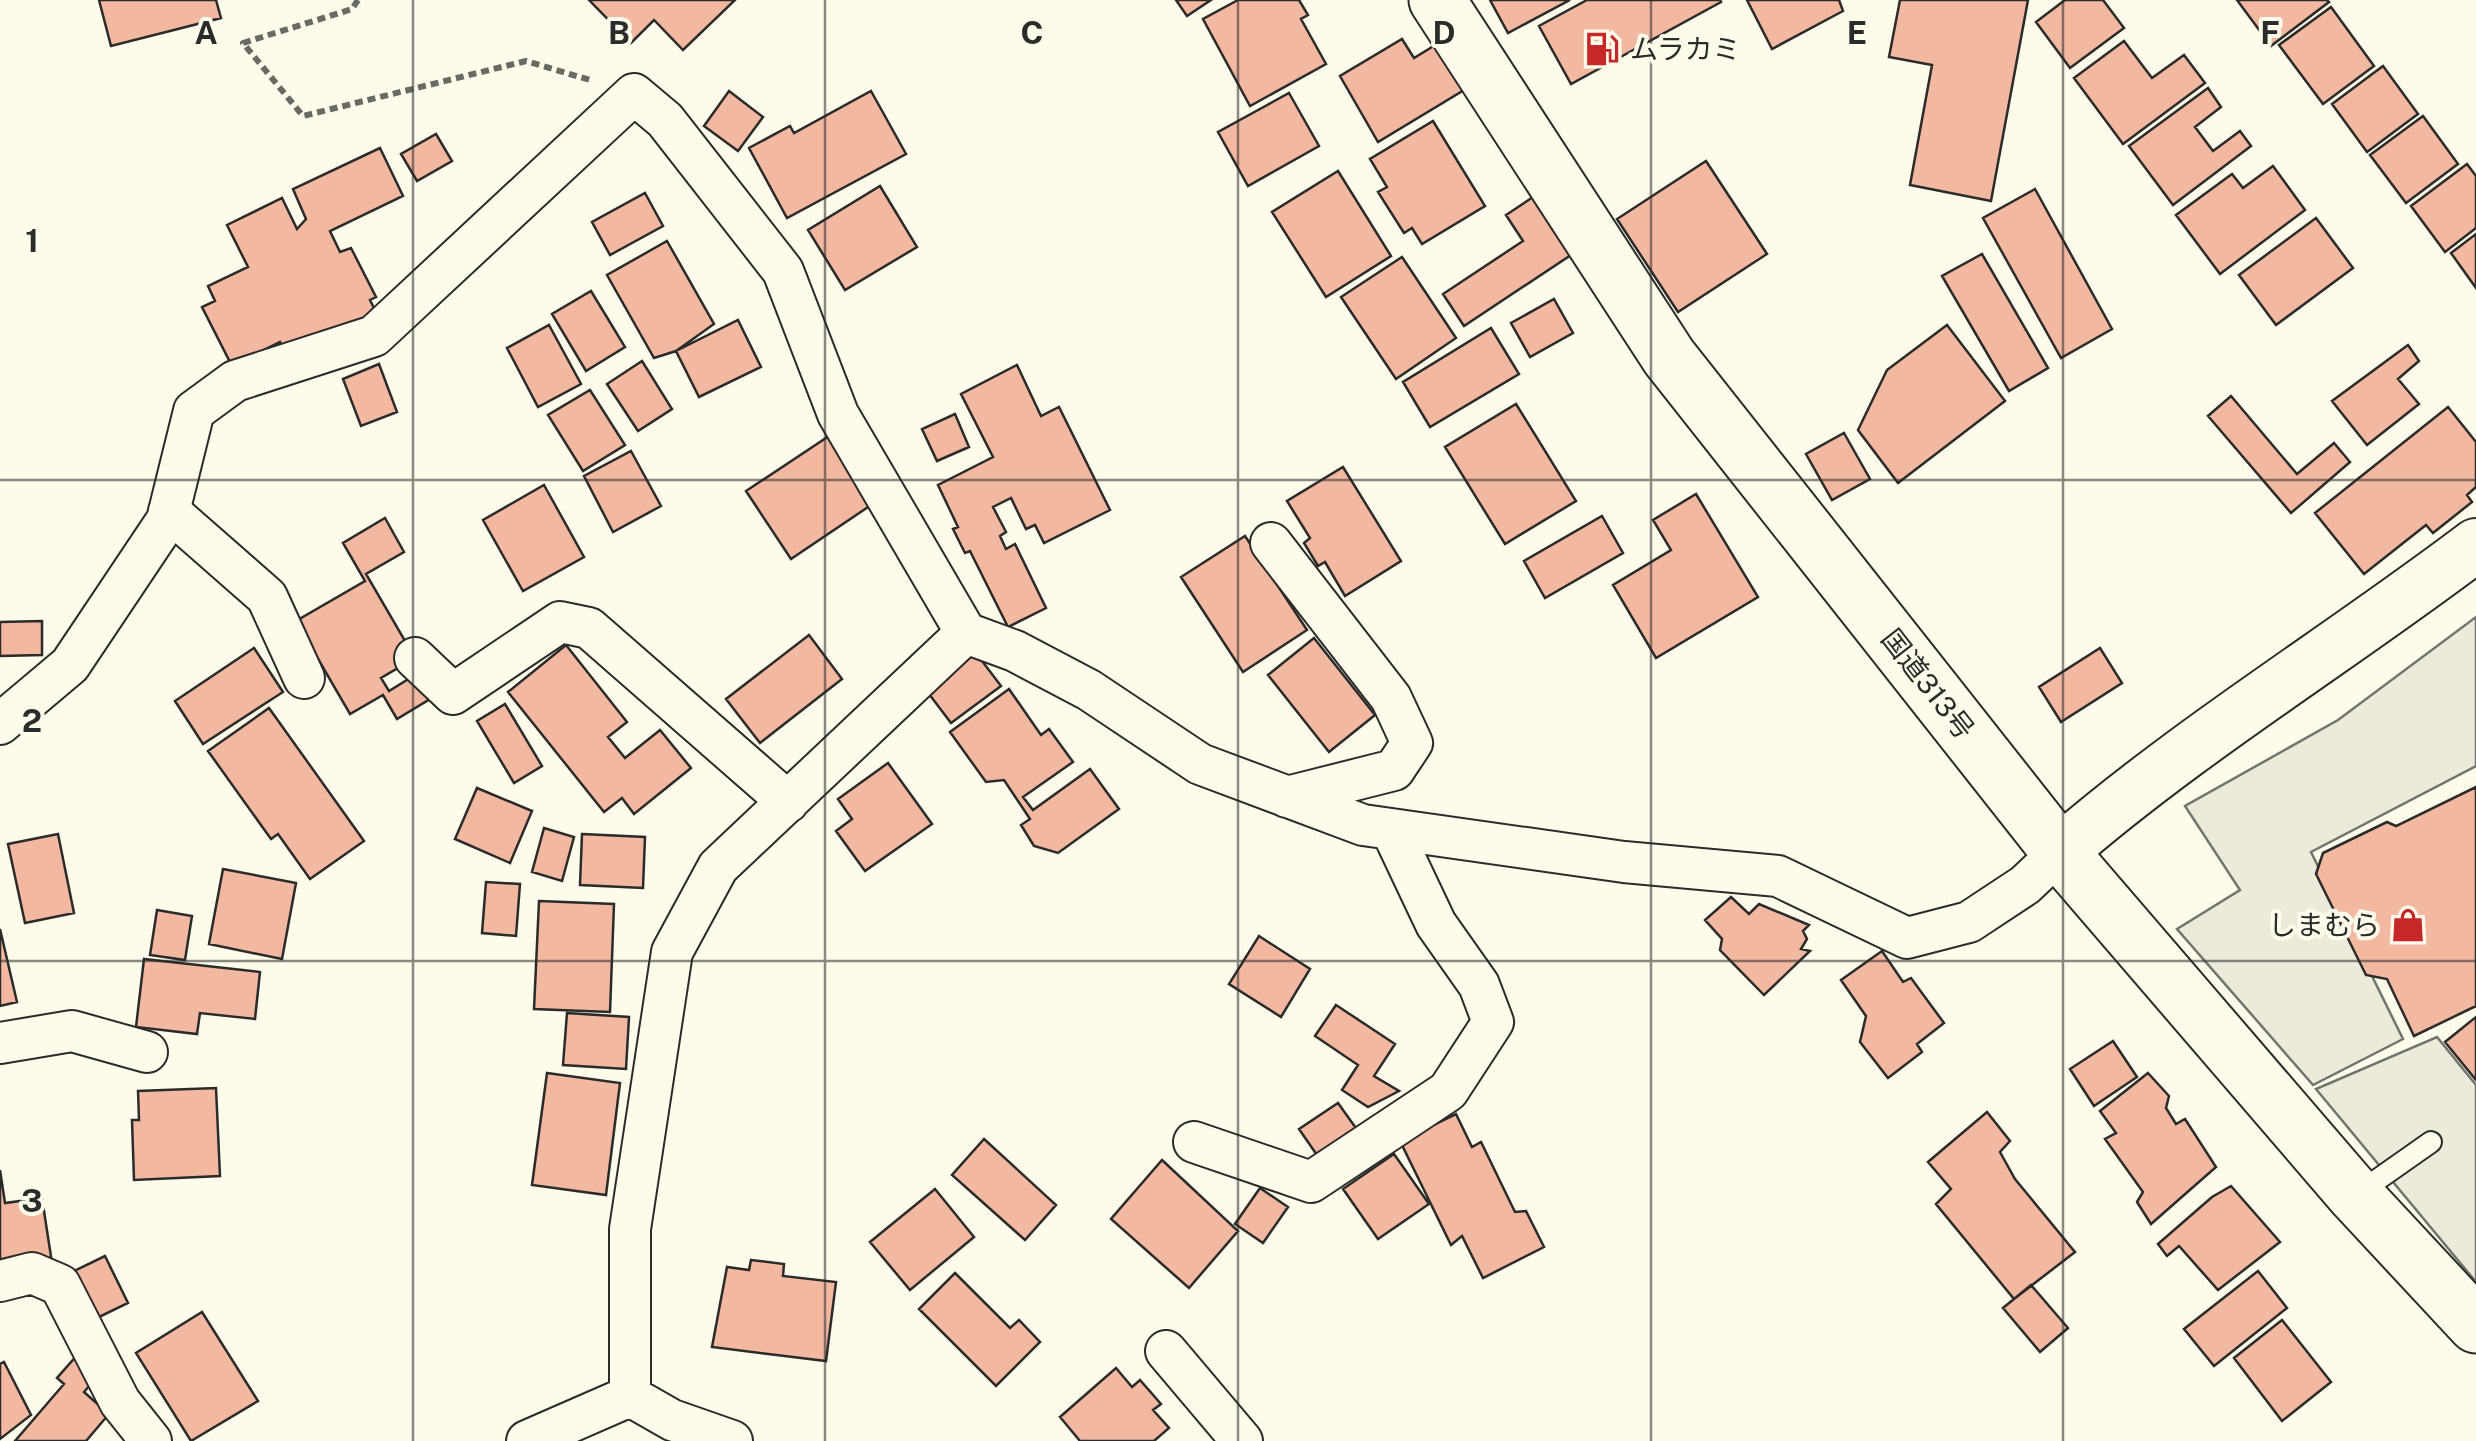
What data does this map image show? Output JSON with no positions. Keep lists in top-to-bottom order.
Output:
{
  "streets": {
    "highway": ["国道313号"]
  },
  "places": {
    "fuel station": ["ムラカミ"],
    "shop": ["しまむら"]
  },
  "grid": {
    "columns": [
      "A",
      "B",
      "C",
      "D",
      "E",
      "F"
    ],
    "rows": ["1", "2", "3"]
  }
}
